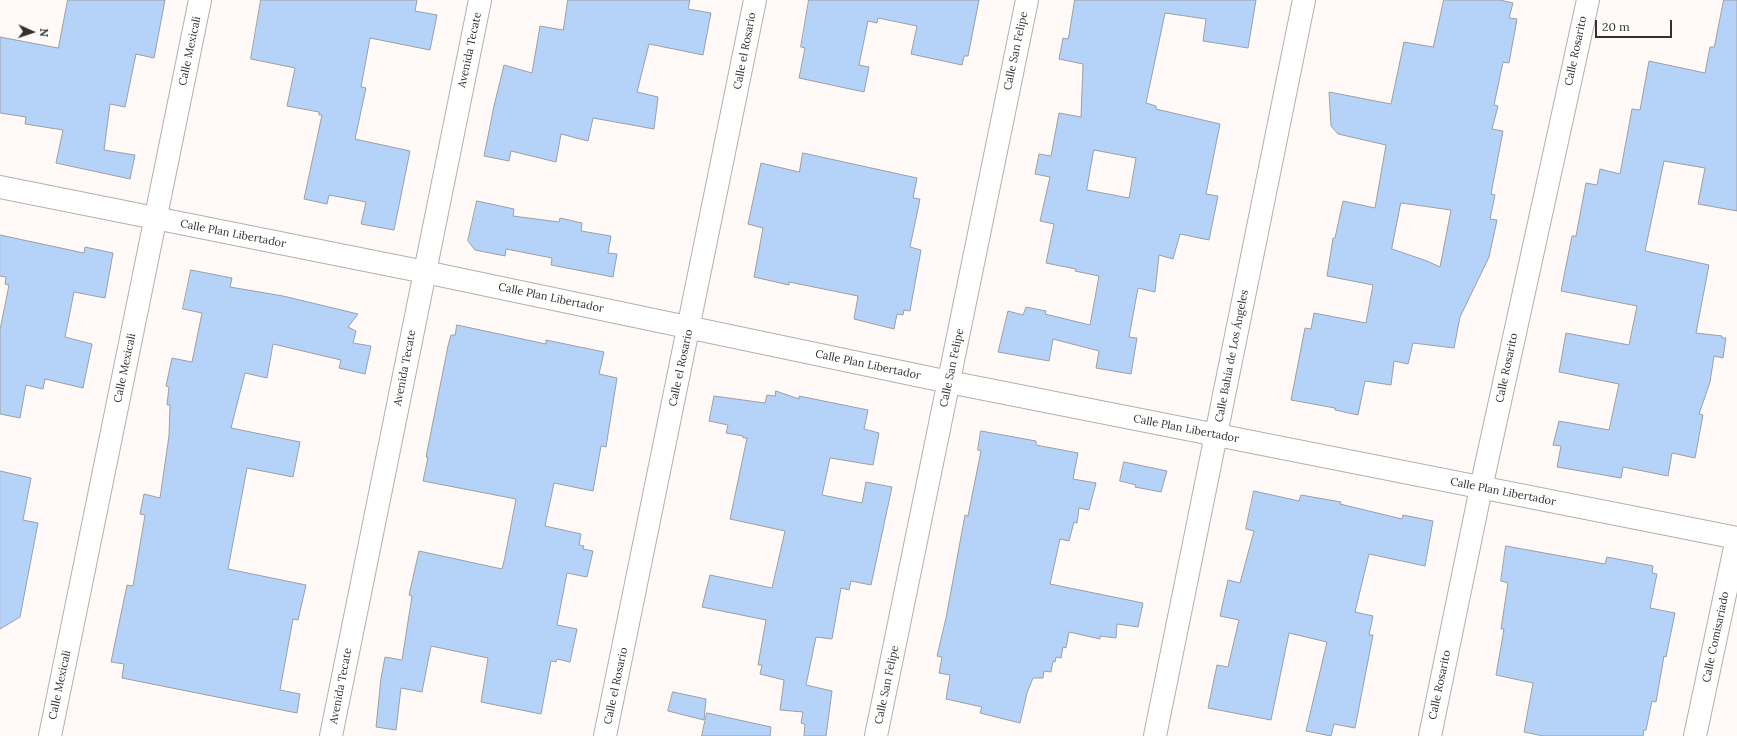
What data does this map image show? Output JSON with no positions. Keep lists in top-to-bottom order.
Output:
{
  "streets": {
    "street": [
      "Avenida Tecate",
      "Calle Mexicali",
      "Calle el Rosario",
      "Calle San Felipe",
      "Calle Rosarito",
      "Calle Plan Libertador",
      "Calle Bahía de Los Ángeles",
      "Calle Comisariado"
    ]
  },
  "crossings": [
    ["Avenida Tecate", "Calle Plan Libertador"],
    ["Calle Mexicali", "Calle Plan Libertador"],
    ["Calle el Rosario", "Calle Plan Libertador"],
    ["Calle San Felipe", "Calle Plan Libertador"],
    ["Calle Rosarito", "Calle Plan Libertador"],
    ["Calle Plan Libertador", "Calle Bahía de Los Ángeles"],
    ["Calle Plan Libertador", "Calle Comisariado"]
  ],
  "scale_bar": "20 m",
  "north": "right"
}
